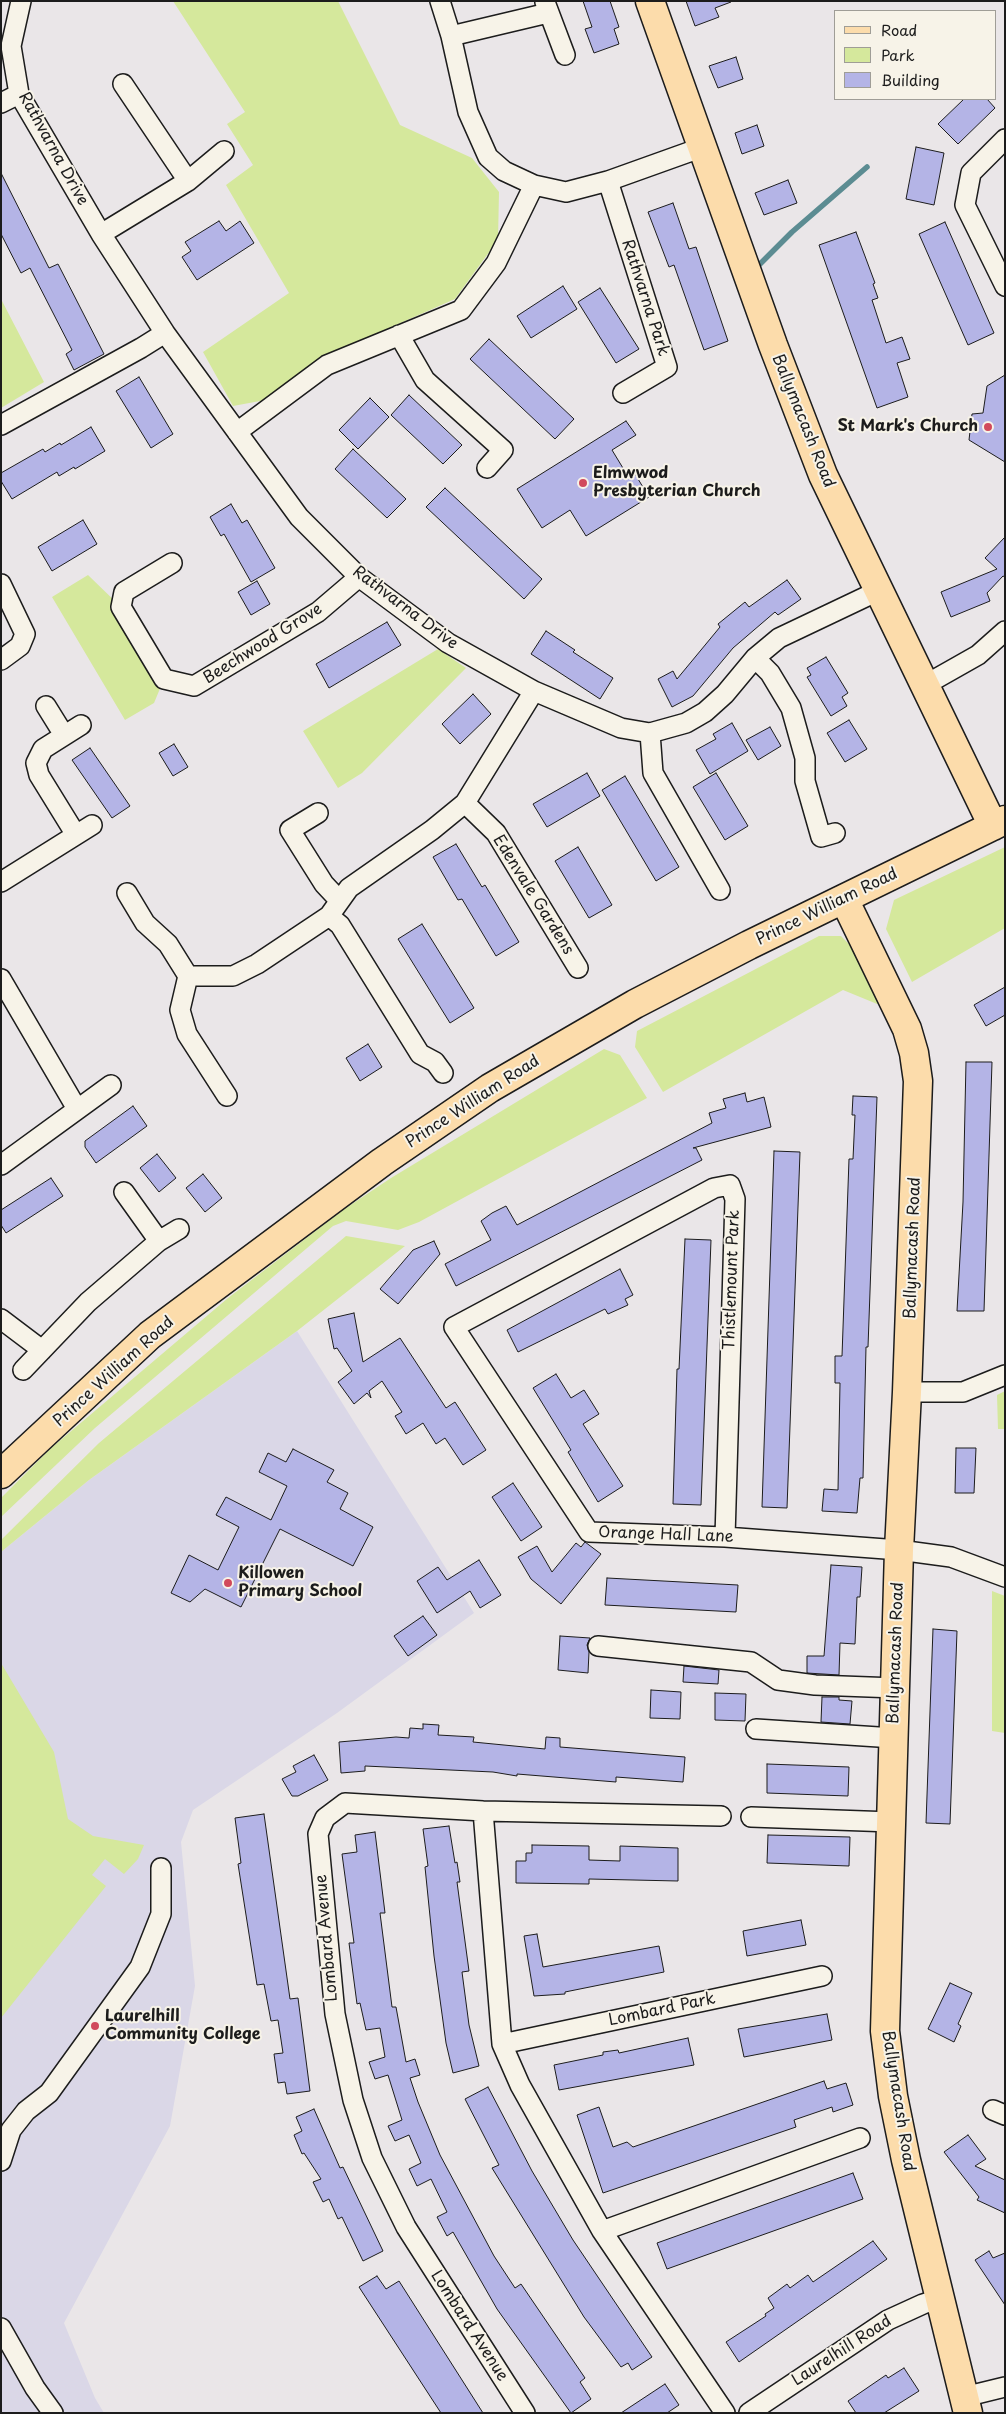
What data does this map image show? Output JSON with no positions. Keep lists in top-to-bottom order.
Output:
{
  "streets": {
    "main road": ["Ballymacash Road", "Prince William Road"],
    "street": [
      "Rathvarna Drive",
      "Rathvarna Park",
      "Beechwood Grove",
      "Edenvale Gardens",
      "Thistlemount Park",
      "Orange Hall Lane",
      "Lombard Avenue",
      "Lombard Park",
      "Laurelhill Road"
    ]
  },
  "crossings": [
    ["Rathvarna Drive", "Ballymacash Road"],
    ["Rathvarna Drive", "Beechwood Grove"],
    ["Ballymacash Road", "Prince William Road"],
    ["Ballymacash Road", "Orange Hall Lane"],
    ["Ballymacash Road", "Laurelhill Road"],
    ["Thistlemount Park", "Orange Hall Lane"]
  ],
  "places": [
    "St Mark's Church",
    "Elmwwod Presbyterian Church",
    "Killowen Primary School",
    "Laurelhill Community College"
  ],
  "legend": ["Road", "Park", "Building"]
}
